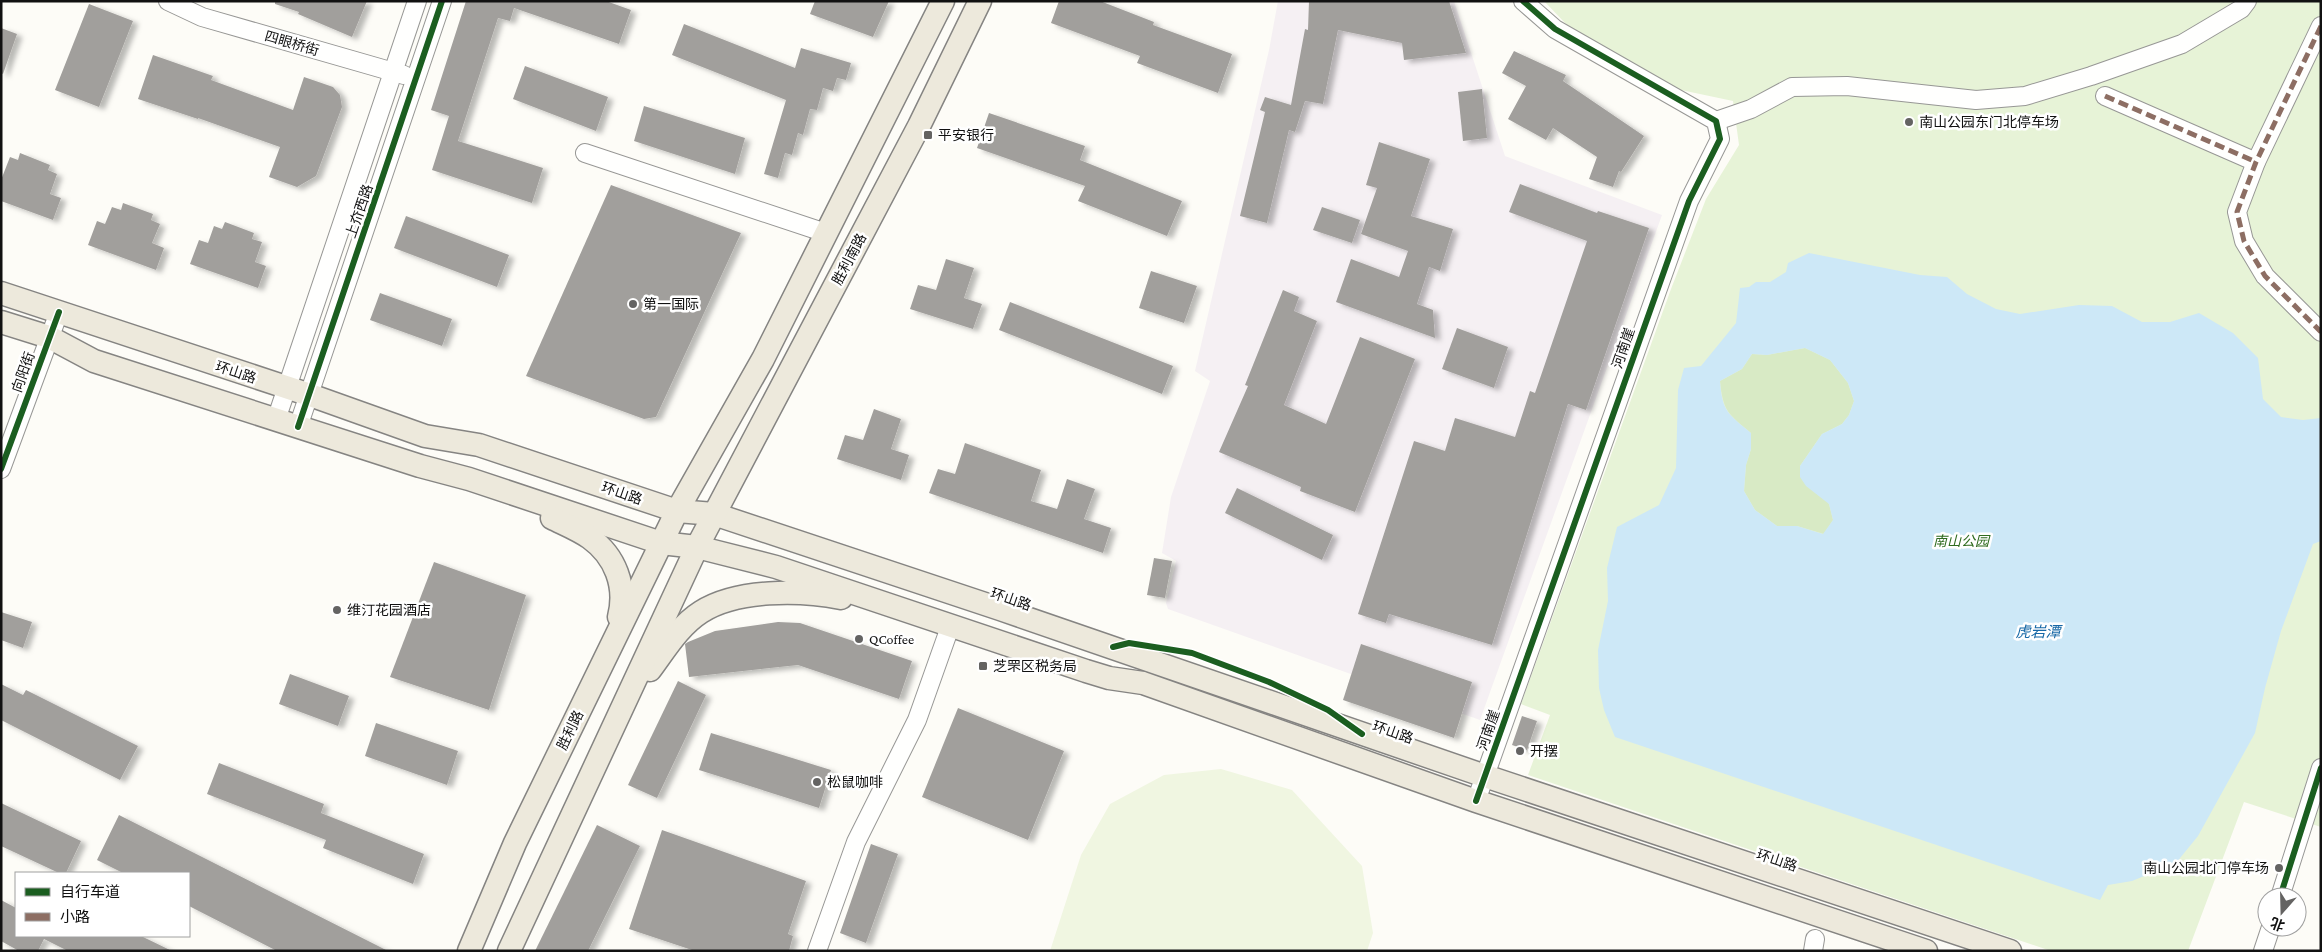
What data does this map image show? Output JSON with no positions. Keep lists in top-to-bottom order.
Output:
{
  "streets": {
    "main road": ["胜利南路", "环山路", "胜利路"],
    "street": [
      "四眼桥街",
      "上夼西路",
      "河南崖",
      "向阳街"
    ]
  },
  "crossings": [
    ["四眼桥街", "上夼西路"],
    ["上夼西路", "环山路"],
    ["胜利南路", "环山路"],
    ["河南崖", "环山路"],
    ["向阳街", "环山路"],
    ["环山路", "胜利路"]
  ],
  "water": ["虎岩潭"],
  "parks": ["南山公园"],
  "places": {
    "other": [
      "南山公园东门北停车场",
      "第一国际",
      "维汀花园酒店",
      "QCoffee",
      "开摆",
      "松鼠咖啡",
      "南山公园北门停车场"
    ],
    "transit": ["平安银行", "芝罘区税务局"]
  },
  "legend": ["自行车道", "小路"],
  "north": "bottom"
}
